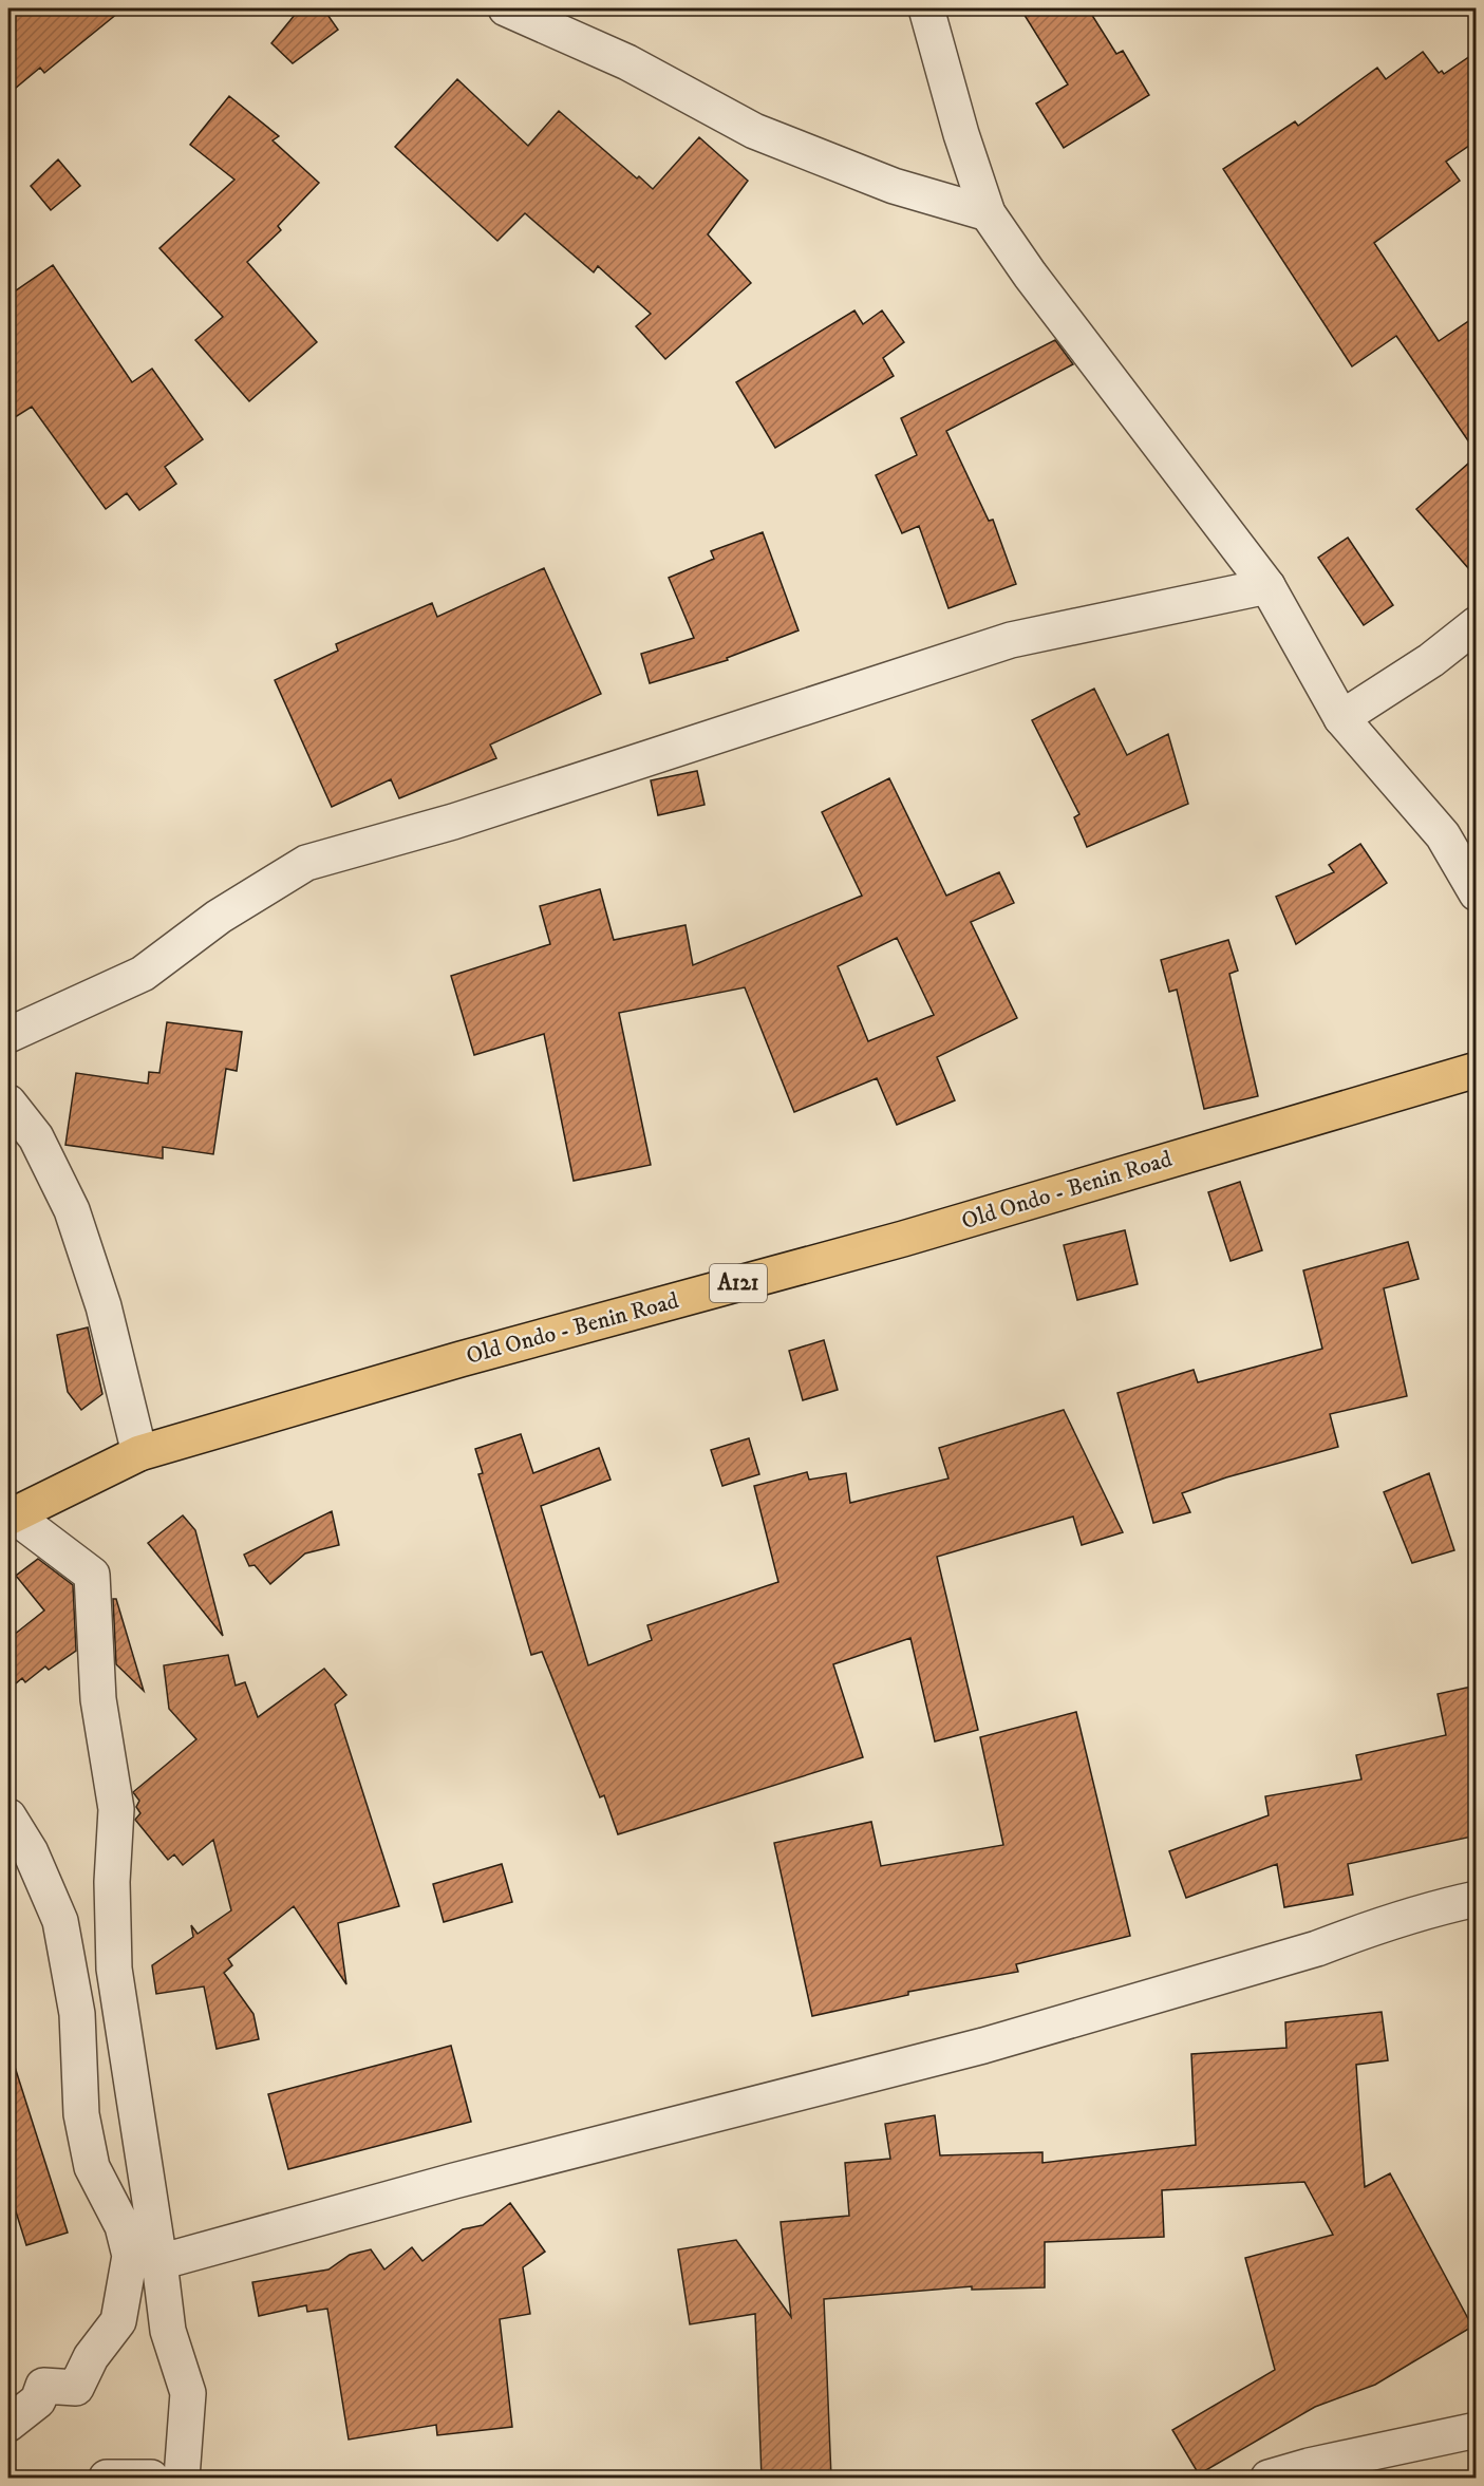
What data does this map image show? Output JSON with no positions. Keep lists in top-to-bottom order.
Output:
{
  "streets": {
    "main road": ["Old Ondo - Benin Road", "A121"]
  }
}
